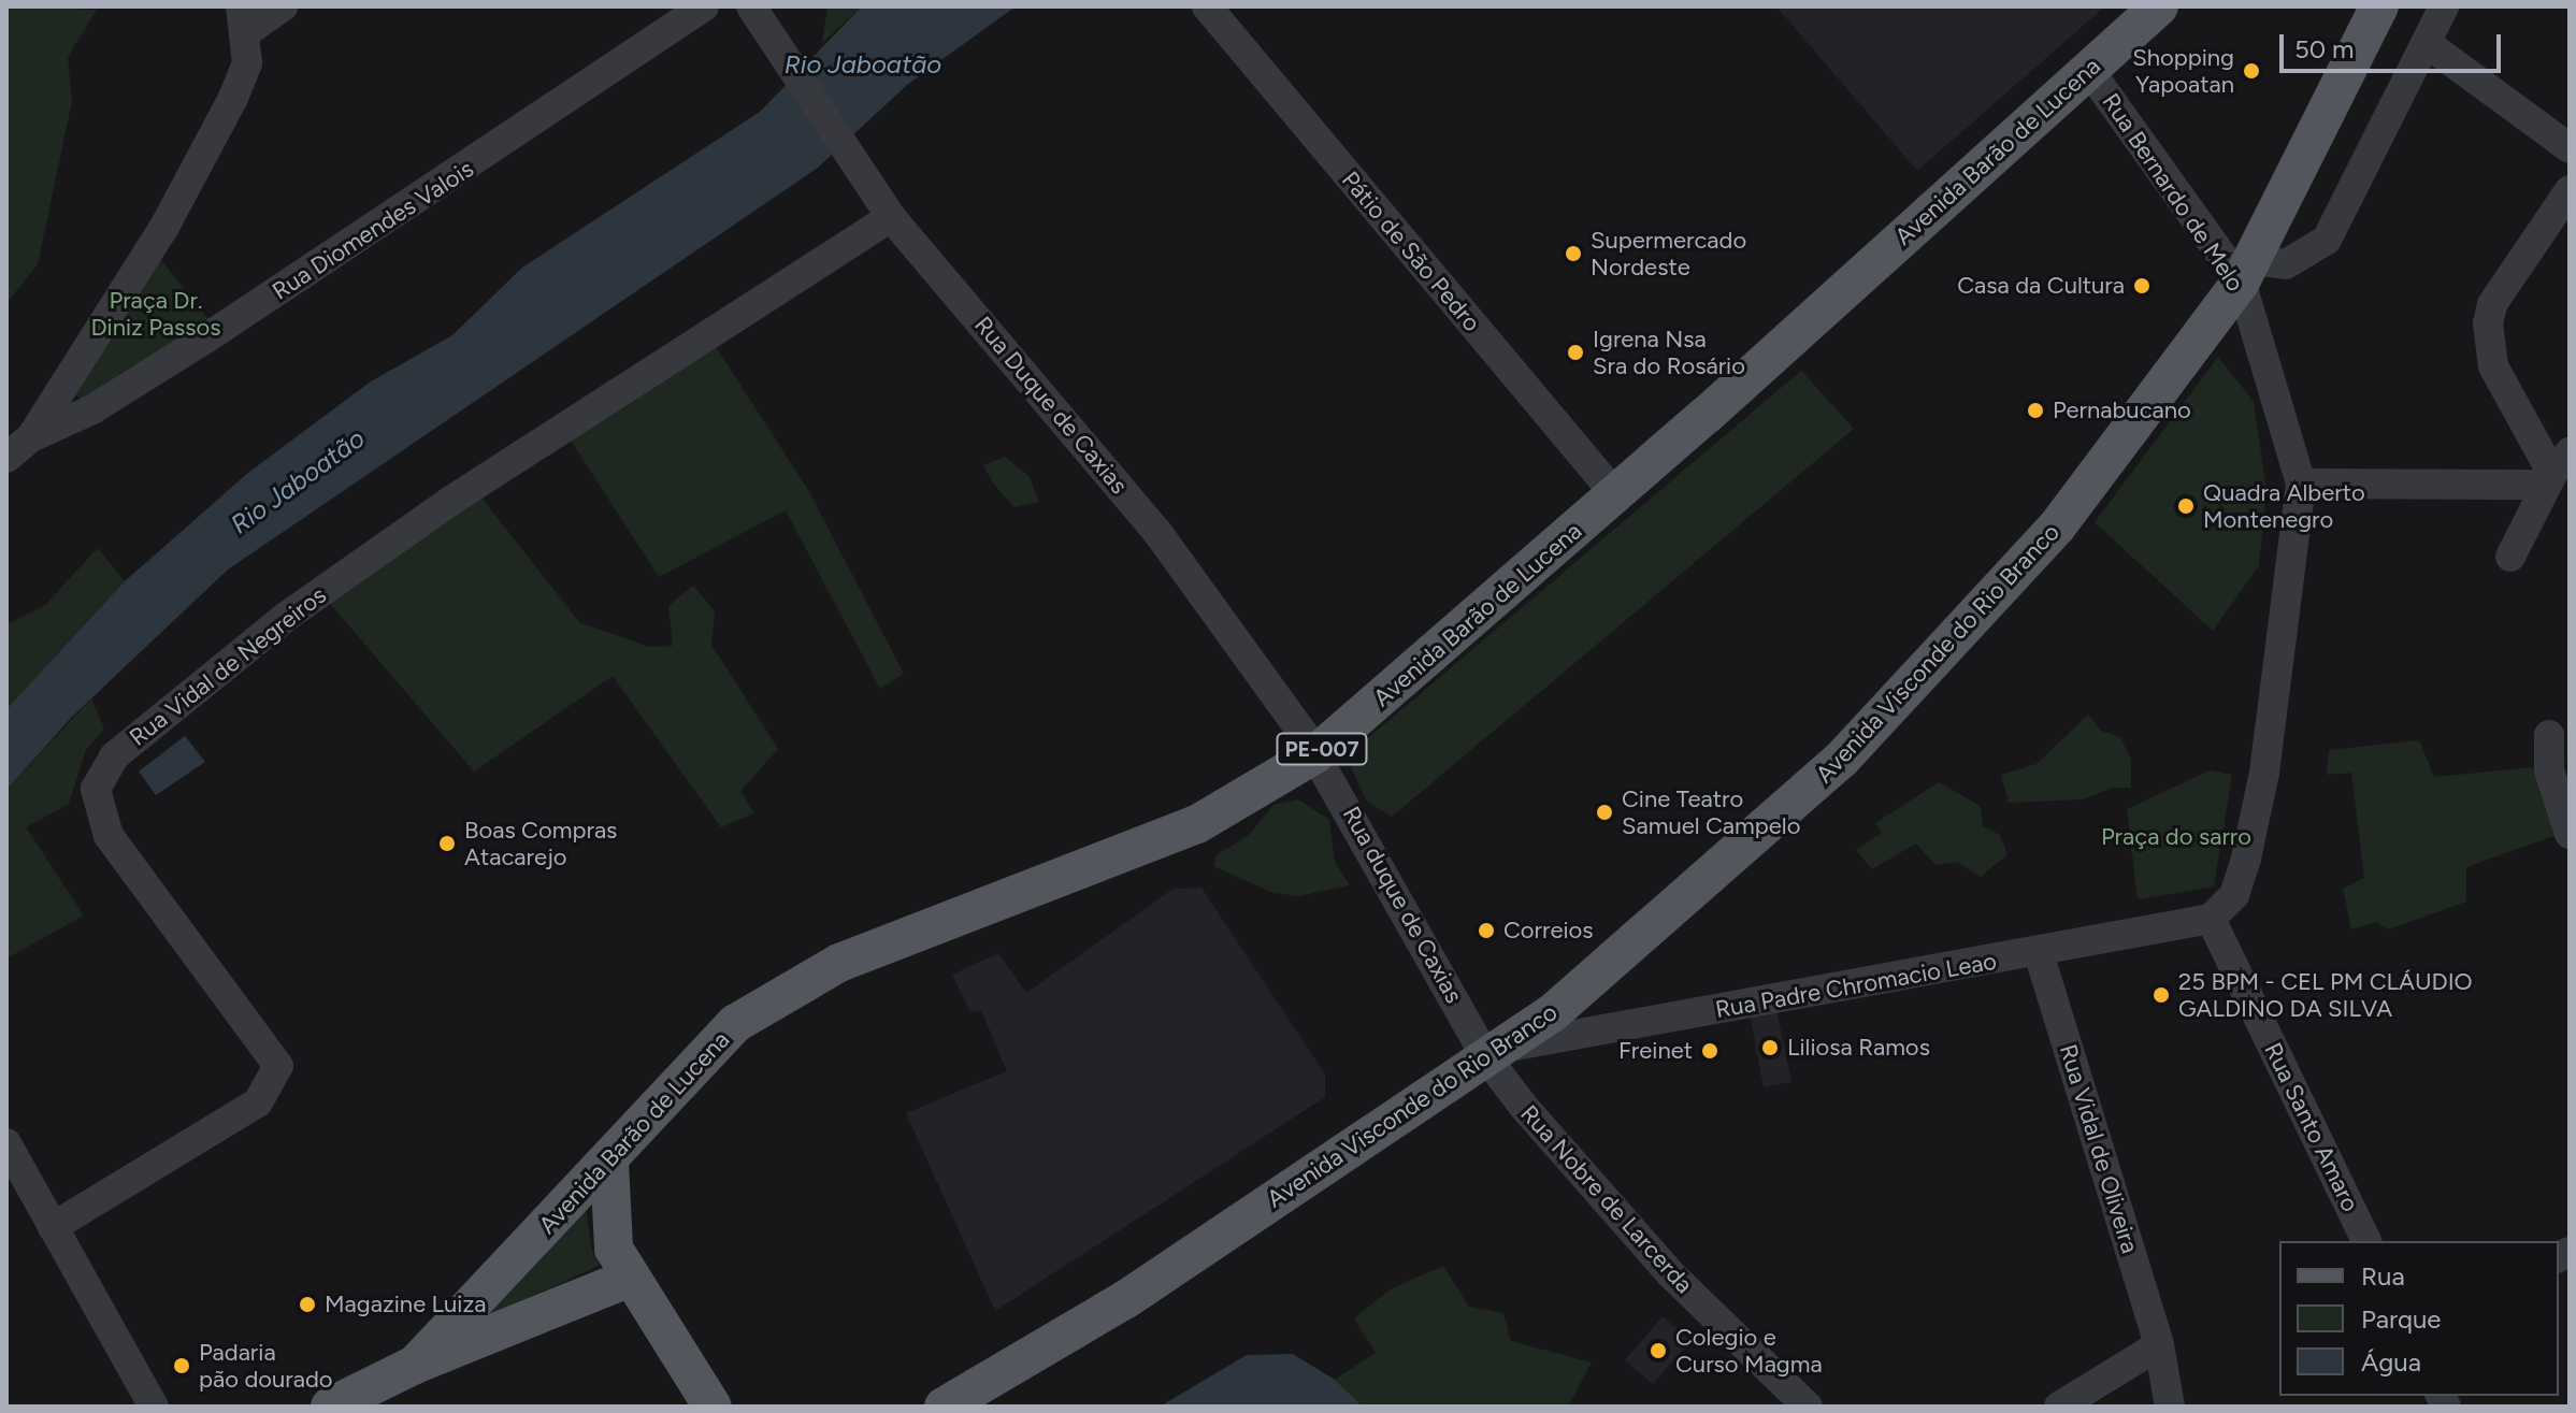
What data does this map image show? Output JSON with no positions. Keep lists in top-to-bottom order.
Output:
{
  "streets": {
    "main road": ["Avenida Barão de Lucena", "Avenida Visconde do Rio Branco", "PE-007"],
    "street": [
      "Rua Bernardo de Melo",
      "Rua Diomendes Valois",
      "Pátio de São Pedro",
      "Rua Duque de Caxias",
      "Rua Vidal de Negreiros",
      "Rua duque de Caxias",
      "Rua Padre Chromacio Leao",
      "Rua Santo Amaro",
      "Rua Vidal de Oliveira",
      "Rua Nobre de Larcerda"
    ]
  },
  "crossings": [
    ["Avenida Barão de Lucena", "Rua Bernardo de Melo"],
    ["Avenida Barão de Lucena", "Pátio de São Pedro"],
    ["Avenida Barão de Lucena", "Rua Duque de Caxias"],
    ["Avenida Barão de Lucena", "Rua duque de Caxias"],
    ["Rua Bernardo de Melo", "Avenida Visconde do Rio Branco"],
    ["Rua Bernardo de Melo", "Rua Padre Chromacio Leao"],
    ["Rua Bernardo de Melo", "Rua Santo Amaro"],
    ["Rua Duque de Caxias", "Rua Vidal de Negreiros"],
    ["Rua Duque de Caxias", "Rua duque de Caxias"],
    ["Avenida Visconde do Rio Branco", "Rua duque de Caxias"],
    ["Avenida Visconde do Rio Branco", "Rua Padre Chromacio Leao"],
    ["Avenida Visconde do Rio Branco", "Rua Nobre de Larcerda"],
    ["Rua duque de Caxias", "Rua Padre Chromacio Leao"],
    ["Rua duque de Caxias", "Rua Nobre de Larcerda"],
    ["Rua Padre Chromacio Leao", "Rua Santo Amaro"],
    ["Rua Padre Chromacio Leao", "Rua Vidal de Oliveira"],
    ["Rua Padre Chromacio Leao", "Rua Nobre de Larcerda"]
  ],
  "water": ["Rio Jaboatão"],
  "parks": ["Praça Dr. Diniz Passos", "Praça do sarro"],
  "places": [
    "Shopping Yapoatan",
    "Supermercado Nordeste",
    "Casa da Cultura",
    "Igrena Nsa Sra do Rosário",
    "Pernabucano",
    "Quadra Alberto Montenegro",
    "Cine Teatro Samuel Campelo",
    "Boas Compras Atacarejo",
    "Correios",
    "25 BPM - CEL PM CLÁUDIO GALDINO DA SILVA",
    "Liliosa Ramos",
    "Freinet",
    "Magazine Luiza",
    "Colegio e Curso Magma",
    "Padaria pão dourado"
  ],
  "legend": ["Rua", "Parque", "Água"],
  "scale_bar": "50 m"
}
